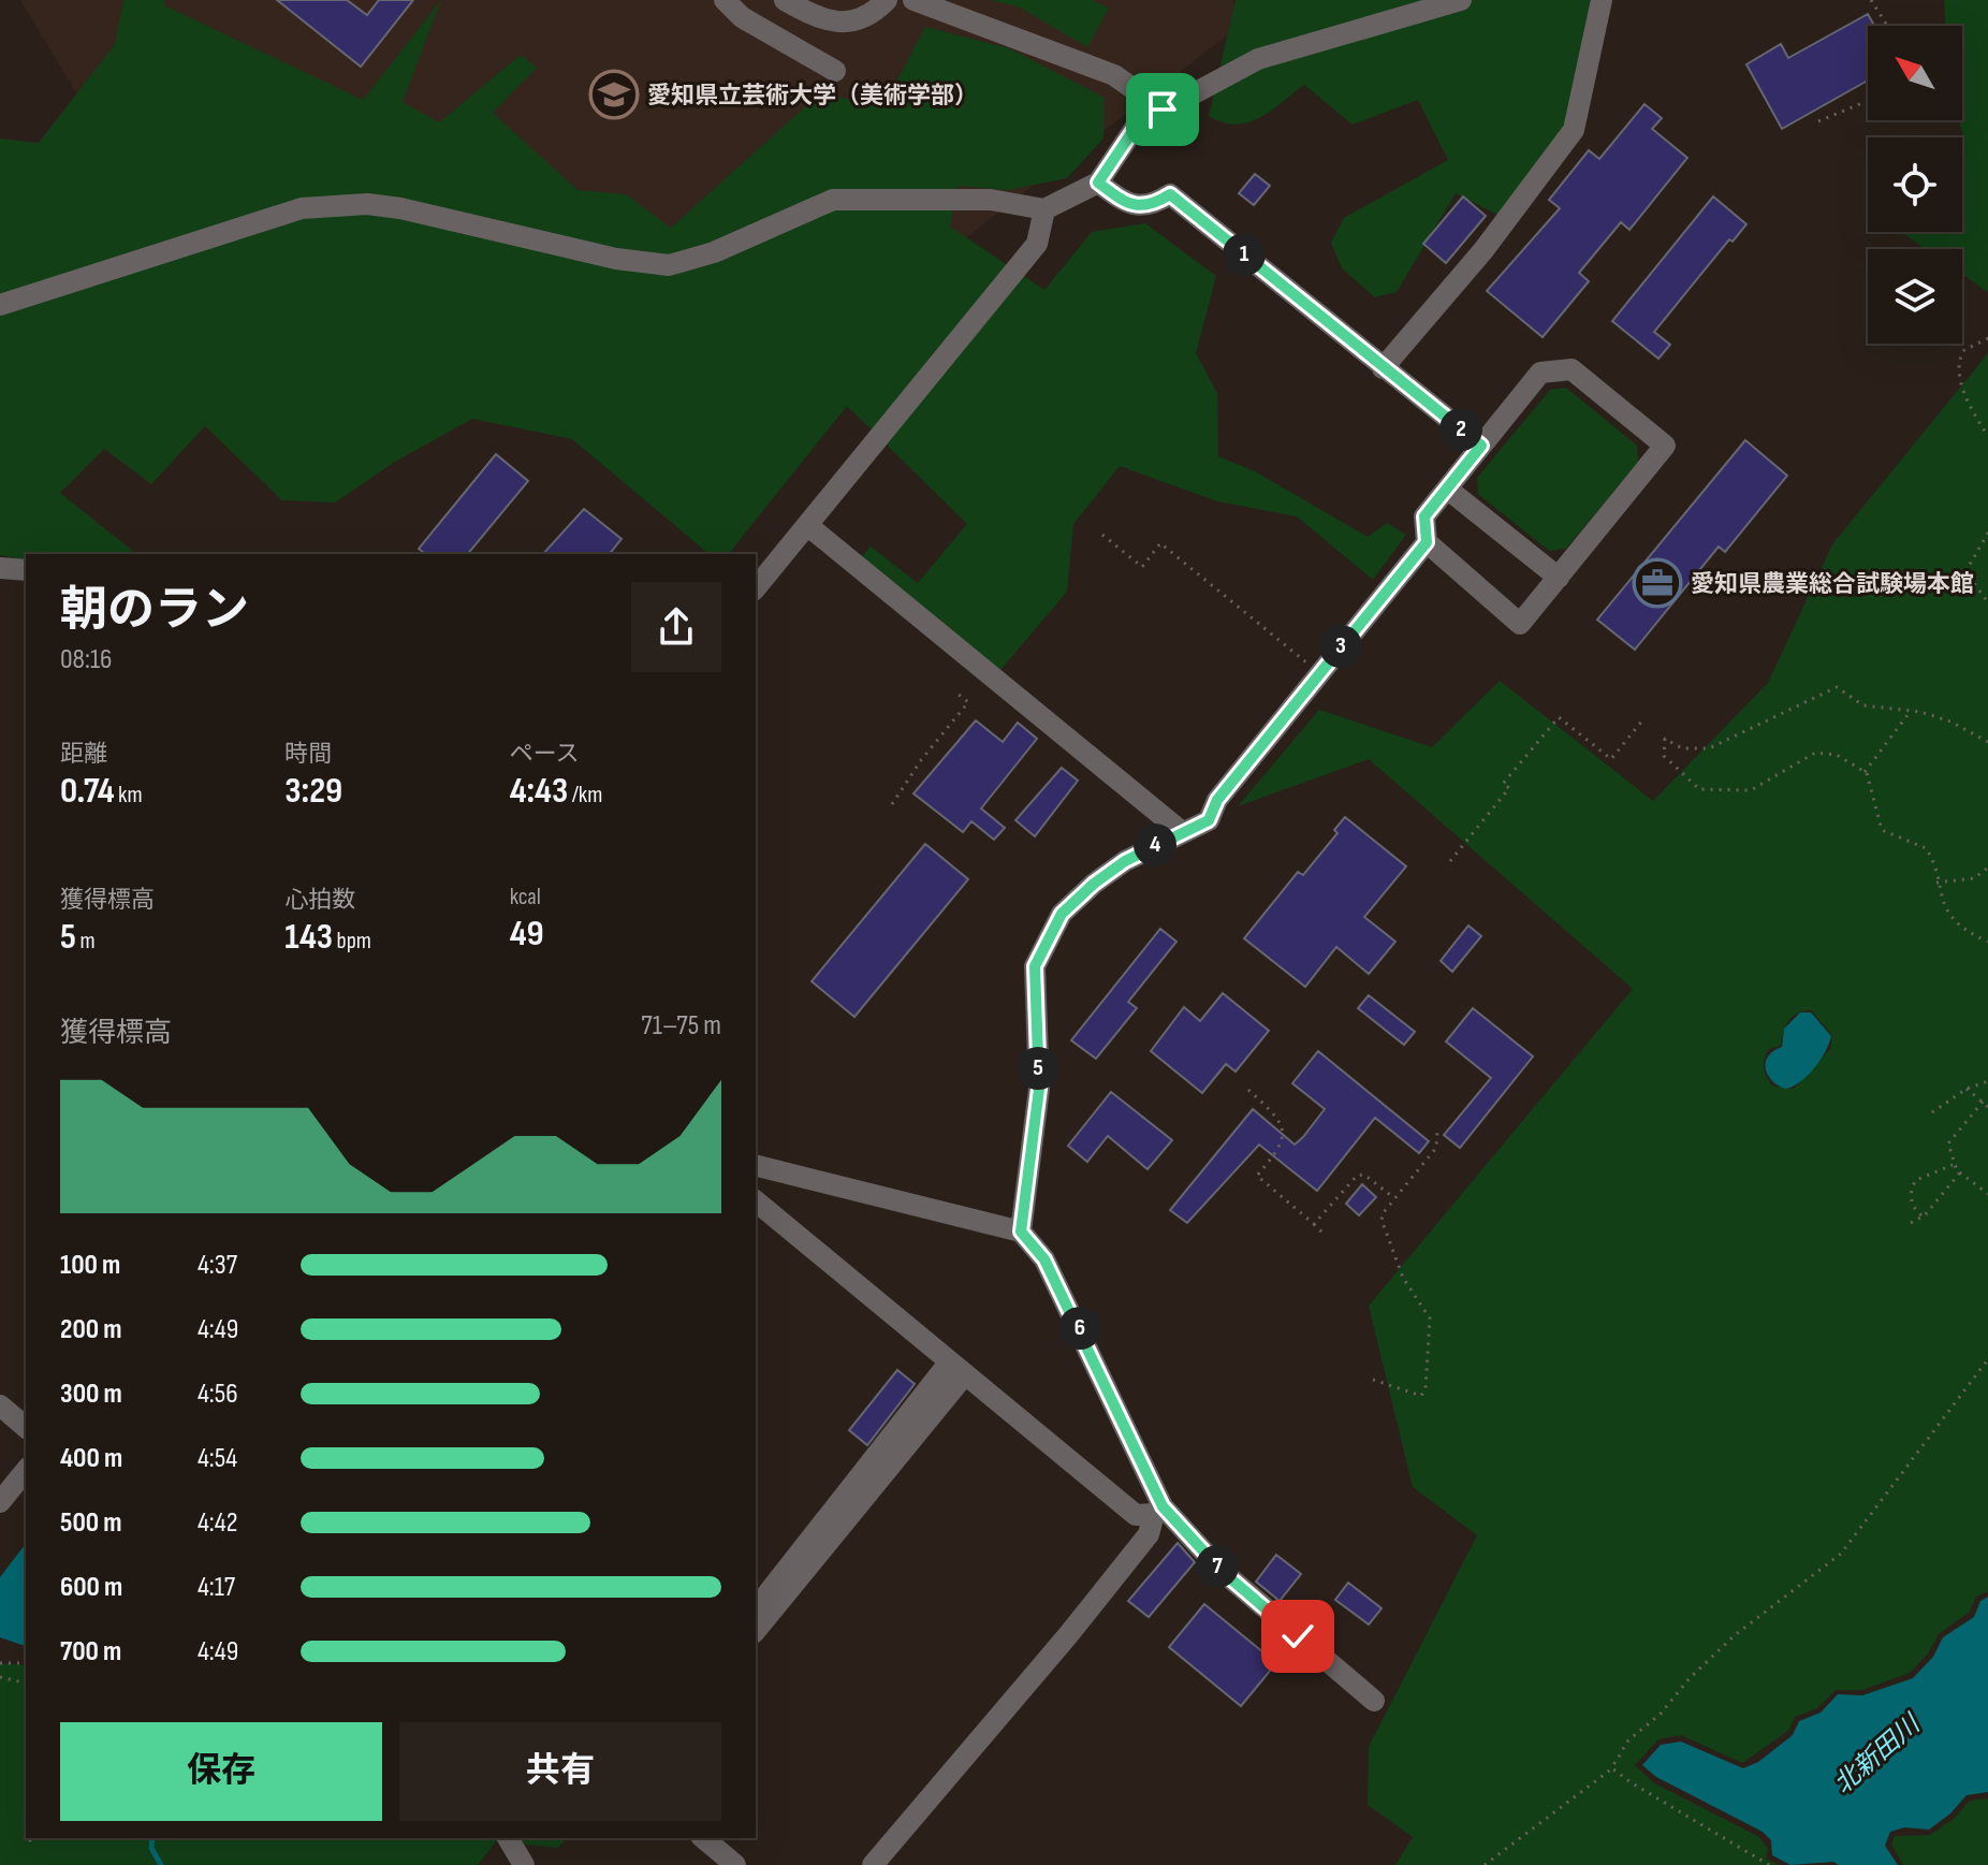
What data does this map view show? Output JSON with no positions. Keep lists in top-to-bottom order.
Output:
{
  "water": ["北新田川"],
  "places": {
    "school or university": ["愛知県立芸術大学（美術学部）"],
    "office": ["愛知県農業総合試験場本館"]
  },
  "north": "top left",
  "page": {
    "pins": [
      "1",
      "2",
      "3",
      "4",
      "5",
      "6",
      "7"
    ],
    "heading": ["朝のラン", "08:16"],
    "stats": [
      ["距離", "0.74 km"],
      ["時間", "3:29"],
      ["ペース", "4:43 /km"],
      ["獲得標高", "5 m"],
      ["心拍数", "143 bpm"],
      ["kcal", "49"]
    ],
    "chart": ["獲得標高", "71–75 m"],
    "list": [
      {
        "name": "100 m",
        "note": "4:37"
      },
      {
        "name": "200 m",
        "note": "4:49"
      },
      {
        "name": "300 m",
        "note": "4:56"
      },
      {
        "name": "400 m",
        "note": "4:54"
      },
      {
        "name": "500 m",
        "note": "4:42"
      },
      {
        "name": "600 m",
        "note": "4:17"
      },
      {
        "name": "700 m",
        "note": "4:49"
      }
    ],
    "buttons": ["保存", "共有"]
  }
}
